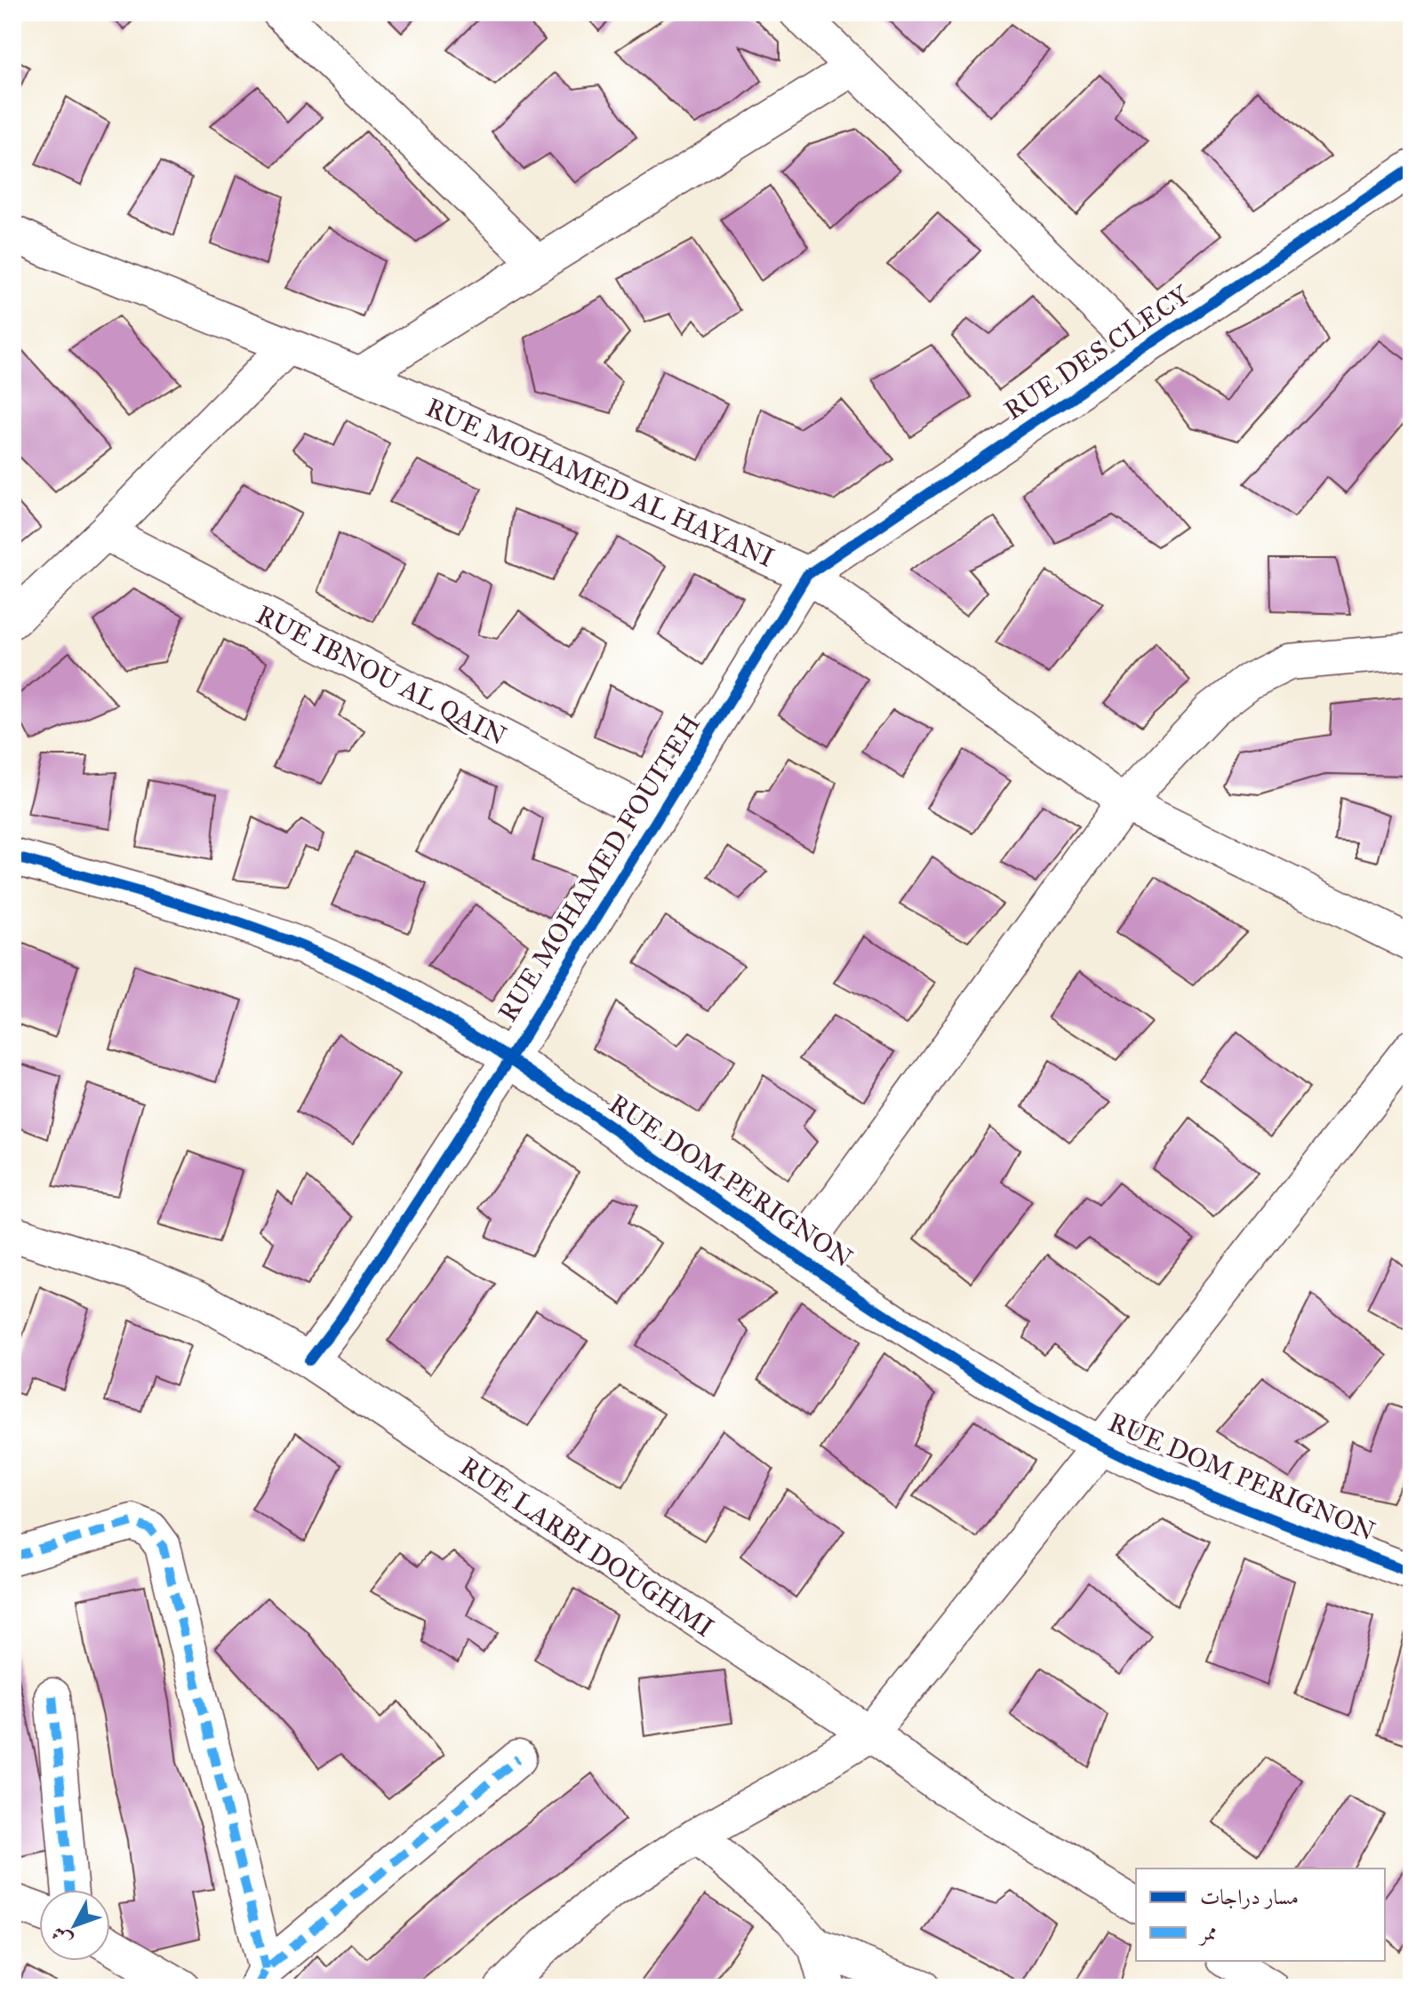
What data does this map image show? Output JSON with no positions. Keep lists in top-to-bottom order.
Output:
{
  "streets": {
    "street": [
      "RUE DES CLECY",
      "RUE MOHAMED AL HAYANI",
      "RUE IBNOU AL QAIN",
      "RUE MOHAMED FOUITEH",
      "RUE DOM PERIGNON",
      "RUE LARBI DOUGHMI"
    ]
  },
  "crossings": [
    ["RUE DES CLECY", "RUE MOHAMED AL HAYANI"],
    ["RUE DES CLECY", "RUE MOHAMED FOUITEH"],
    ["RUE MOHAMED AL HAYANI", "RUE MOHAMED FOUITEH"],
    ["RUE IBNOU AL QAIN", "RUE MOHAMED FOUITEH"],
    ["RUE MOHAMED FOUITEH", "RUE DOM PERIGNON"],
    ["RUE MOHAMED FOUITEH", "RUE LARBI DOUGHMI"]
  ],
  "legend": ["مسار دراجات", "ممر"],
  "north": "bottom left"
}
